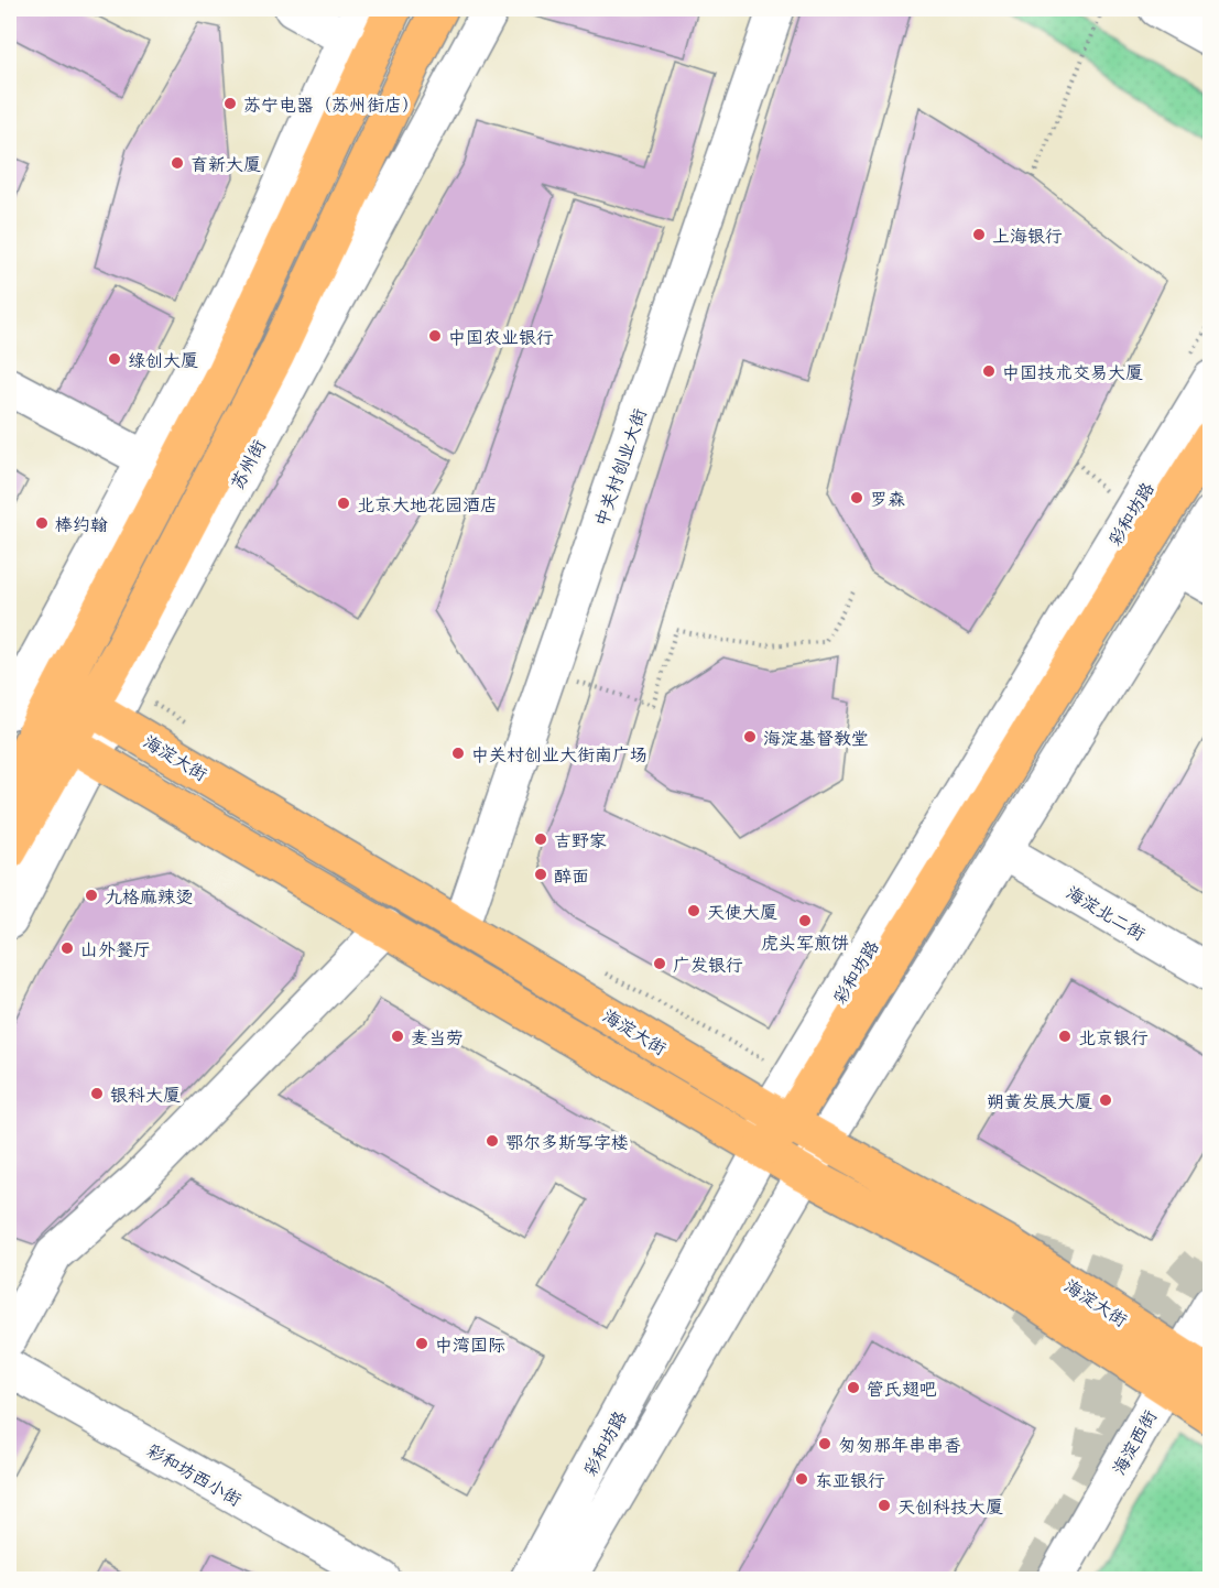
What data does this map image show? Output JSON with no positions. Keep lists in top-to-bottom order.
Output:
{
  "streets": {
    "main road": ["苏州街", "海淀大街"],
    "street": [
      "中关村创业大街",
      "彩和坊路",
      "海淀北二街",
      "海淀西街",
      "彩和坊西小街"
    ]
  },
  "crossings": [
    ["苏州街", "海淀大街"],
    ["中关村创业大街", "海淀大街"],
    ["彩和坊路", "海淀大街"],
    ["彩和坊路", "海淀北二街"],
    ["海淀大街", "海淀西街"]
  ],
  "places": [
    "苏宁电器（苏州街店）",
    "育新大厦",
    "上海银行",
    "中国农业银行",
    "绿创大厦",
    "中国技术交易大厦",
    "罗森",
    "北京大地花园酒店",
    "棒约翰",
    "海淀基督教堂",
    "中关村创业大街南广场",
    "吉野家",
    "醉面",
    "九格麻辣烫",
    "天使大厦",
    "虎头军煎饼",
    "山外餐厅",
    "广发银行",
    "麦当劳",
    "北京银行",
    "银科大厦",
    "朔黄发展大厦",
    "鄂尔多斯写字楼",
    "中湾国际",
    "管氏翅吧",
    "匆匆那年串串香",
    "东亚银行",
    "天创科技大厦"
  ]
}
